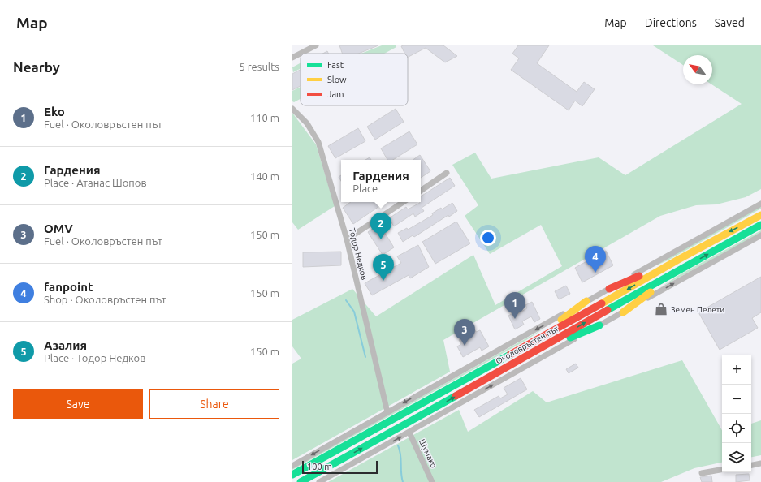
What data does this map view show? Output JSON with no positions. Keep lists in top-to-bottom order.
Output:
{
  "streets": {
    "highway": ["Околовръстен път"],
    "street": ["Тодор Недков", "Шумако"]
  },
  "places": {
    "shop": ["Земен Пелети"]
  },
  "legend": ["Fast", "Slow", "Jam"],
  "scale_bar": "100 m",
  "north": "top left",
  "page": {
    "header": "Map",
    "nav": ["Map", "Directions", "Saved"],
    "heading": ["Nearby", "5 results"],
    "list": [
      {
        "mark": "1",
        "name": "Eko",
        "note": "Fuel · Околовръстен път",
        "value": "110 m"
      },
      {
        "mark": "2",
        "name": "Гардения",
        "note": "Place · Атанас Шопов",
        "value": "140 m"
      },
      {
        "mark": "3",
        "name": "OMV",
        "note": "Fuel · Околовръстен път",
        "value": "150 m"
      },
      {
        "mark": "4",
        "name": "fanpoint",
        "note": "Shop · Околовръстен път",
        "value": "150 m"
      },
      {
        "mark": "5",
        "name": "Азалия",
        "note": "Place · Тодор Недков",
        "value": "150 m"
      }
    ],
    "popup": ["Гардения", "Place"],
    "pins": [
      "2",
      "4",
      "5",
      "1",
      "3"
    ],
    "map_buttons": ["+", "−"],
    "buttons": ["Save", "Share"],
    "scale": "100 m"
  }
}
